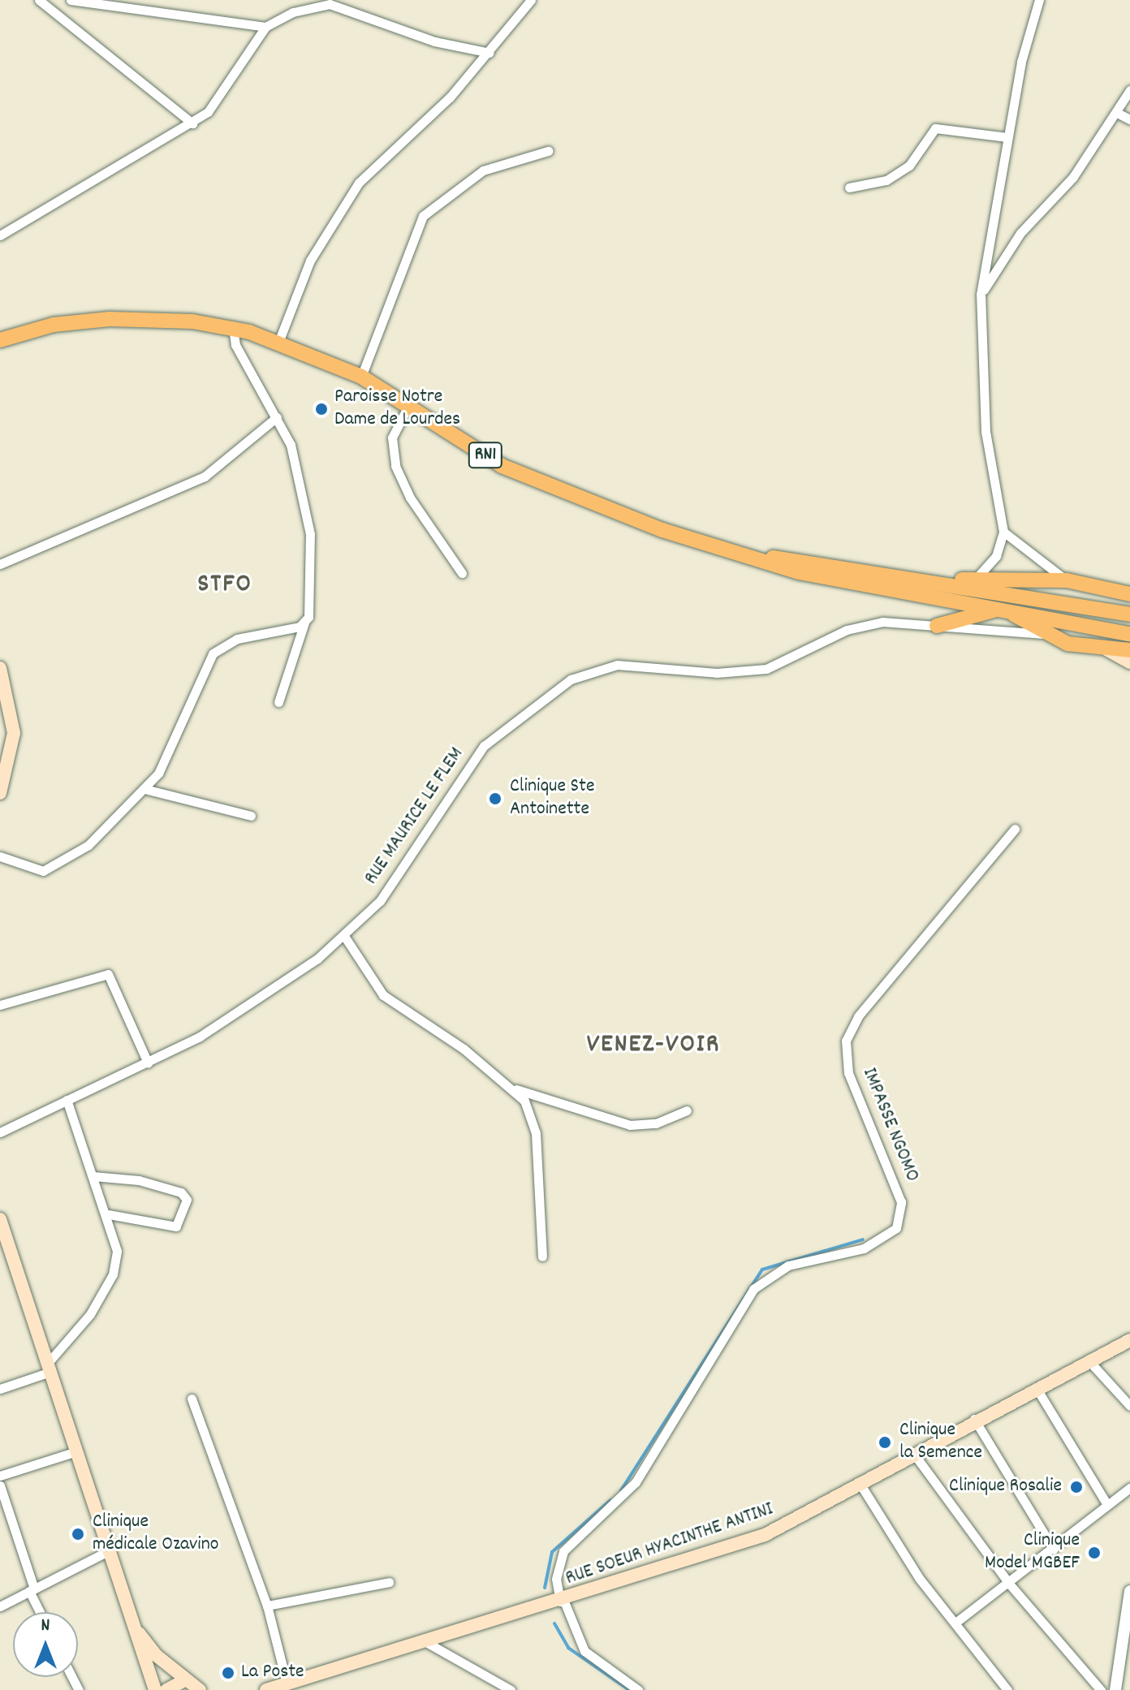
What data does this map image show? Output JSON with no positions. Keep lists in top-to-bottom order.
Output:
{
  "streets": {
    "main road": ["RN1", "RUE SOEUR HYACINTHE ANTINI"],
    "street": ["RUE MAURICE LE FLEM", "IMPASSE NGOMO"]
  },
  "crossings": [
    ["IMPASSE NGOMO", "RUE SOEUR HYACINTHE ANTINI"]
  ],
  "districts": ["STFO", "VENEZ-VOIR"],
  "places": [
    "Paroisse Notre Dame de Lourdes",
    "Clinique Ste Antoinette",
    "Clinique la Semence",
    "Clinique Rosalie",
    "Clinique médicale Ozavino",
    "Clinique Model MGBEF",
    "La Poste"
  ],
  "north": "top"
}
